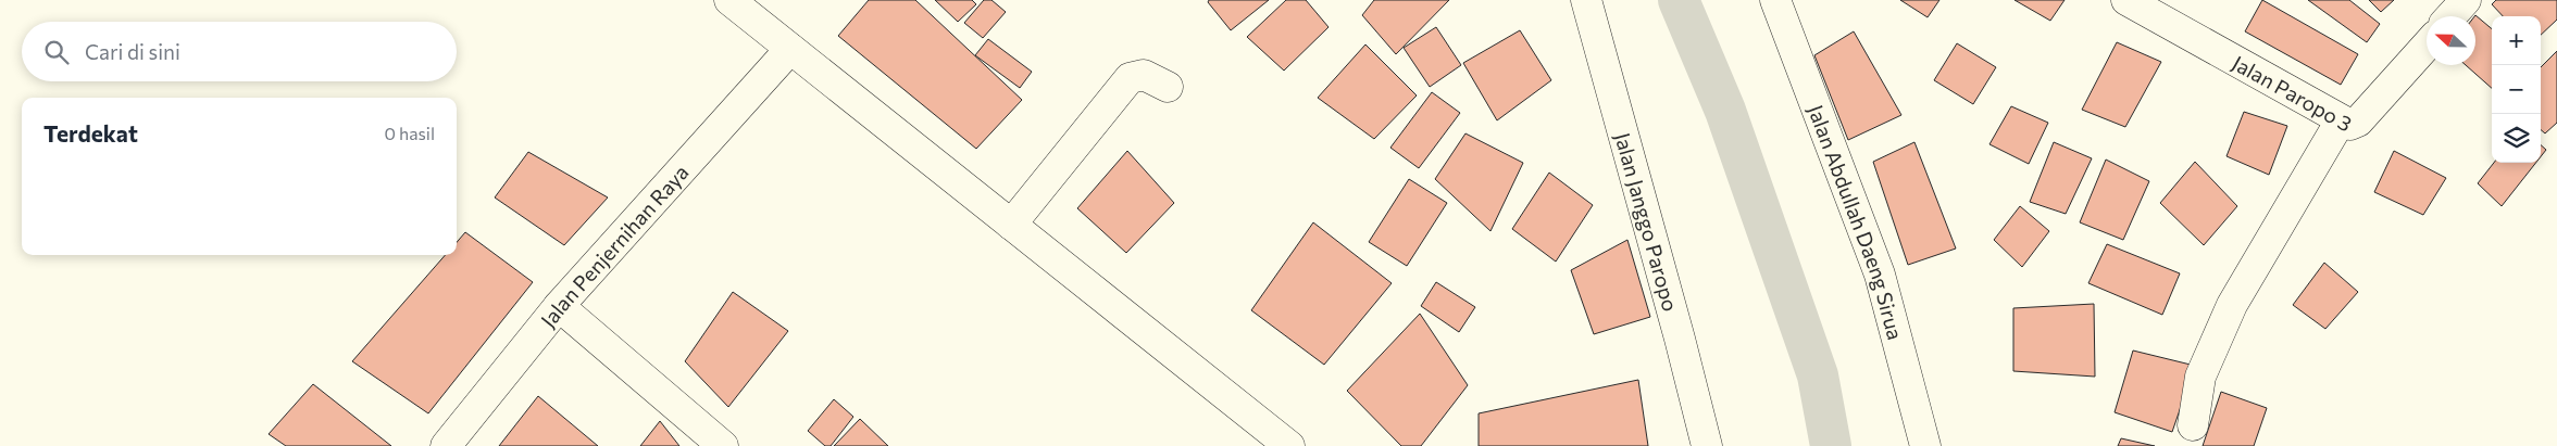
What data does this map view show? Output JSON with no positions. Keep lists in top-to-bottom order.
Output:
{
  "streets": {
    "street": [
      "Jalan Paropo 3",
      "Jalan Abdullah Daeng Sirua",
      "Jalan Janggo Paropo",
      "Jalan Penjernihan Raya"
    ]
  },
  "north": "left",
  "page": {
    "map_buttons": ["+", "−"],
    "search": "Cari di sini",
    "heading": ["Terdekat", "0 hasil"]
  }
}
